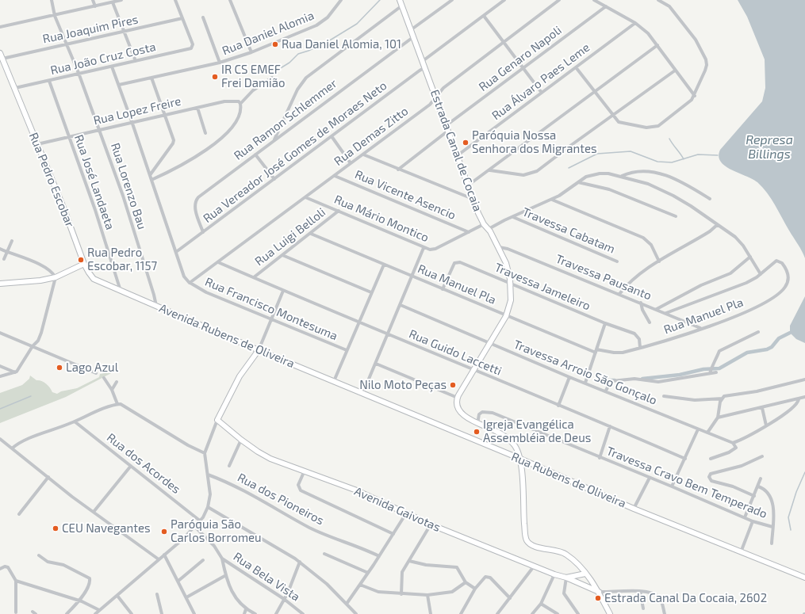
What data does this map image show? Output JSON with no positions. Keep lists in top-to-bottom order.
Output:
{
  "streets": {
    "main road": [
      "Estrada Canal de Cocaia",
      "Rua Pedro Escobar",
      "Avenida Rubens de Oliveira",
      "Rua Rubens de Oliveira",
      "Avenida Gaivotas"
    ],
    "street": [
      "Rua Joaquim Pires",
      "Rua Daniel Alomia",
      "Rua João Cruz Costa",
      "Rua Genaro Napoli",
      "Rua Álvaro Paes Leme",
      "Rua Lopez Freire",
      "Rua Ramon Schlemmer",
      "Rua Demas Zitto",
      "Rua Vereador José Gomes de Moraes Neto",
      "Rua José Landaeta",
      "Rua Lorenzo Bau",
      "Rua Vicente Asencio",
      "Rua Mário Montico",
      "Travessa Cabatam",
      "Rua Luigi Belloli",
      "Travessa Pausanto",
      "Rua Manuel Pla",
      "Travessa Jameleiro",
      "Rua Francisco Montesuma",
      "Rua Guido Laccetti",
      "Travessa Arroio São Gonçalo",
      "Rua dos Acordes",
      "Travessa Cravo Bem Temperado",
      "Rua dos Pioneiros",
      "Rua Bela Vista"
    ]
  },
  "crossings": [
    ["Rua Joaquim Pires", "Rua João Cruz Costa"],
    ["Rua Joaquim Pires", "Rua Pedro Escobar"],
    ["Rua Joaquim Pires", "Rua Lorenzo Bau"],
    ["Rua João Cruz Costa", "Rua Pedro Escobar"],
    ["Rua João Cruz Costa", "Rua José Landaeta"],
    ["Rua João Cruz Costa", "Rua Lorenzo Bau"],
    ["Rua Genaro Napoli", "Estrada Canal de Cocaia"],
    ["Rua Álvaro Paes Leme", "Estrada Canal de Cocaia"],
    ["Rua Lopez Freire", "Rua Pedro Escobar"],
    ["Rua Lopez Freire", "Rua José Landaeta"],
    ["Rua Lopez Freire", "Rua Lorenzo Bau"],
    ["Rua Ramon Schlemmer", "Estrada Canal de Cocaia"],
    ["Rua Ramon Schlemmer", "Rua Vereador José Gomes de Moraes Neto"],
    ["Rua Demas Zitto", "Estrada Canal de Cocaia"],
    ["Rua Demas Zitto", "Rua Vicente Asencio"],
    ["Rua Demas Zitto", "Rua Mário Montico"],
    ["Rua Demas Zitto", "Rua Francisco Montesuma"],
    ["Rua Demas Zitto", "Rua Guido Laccetti"],
    ["Estrada Canal de Cocaia", "Rua Vereador José Gomes de Moraes Neto"],
    ["Estrada Canal de Cocaia", "Rua Mário Montico"],
    ["Estrada Canal de Cocaia", "Travessa Pausanto"],
    ["Estrada Canal de Cocaia", "Rua Manuel Pla"],
    ["Estrada Canal de Cocaia", "Travessa Jameleiro"],
    ["Estrada Canal de Cocaia", "Rua Guido Laccetti"],
    ["Estrada Canal de Cocaia", "Travessa Arroio São Gonçalo"],
    ["Rua Pedro Escobar", "Rua José Landaeta"],
    ["Rua Pedro Escobar", "Avenida Rubens de Oliveira"],
    ["Rua José Landaeta", "Avenida Rubens de Oliveira"],
    ["Rua Lorenzo Bau", "Avenida Rubens de Oliveira"],
    ["Rua Vicente Asencio", "Rua Mário Montico"],
    ["Rua Mário Montico", "Rua Luigi Belloli"],
    ["Rua Luigi Belloli", "Rua Manuel Pla"],
    ["Rua Luigi Belloli", "Rua Guido Laccetti"],
    ["Travessa Pausanto", "Rua Manuel Pla"],
    ["Rua Manuel Pla", "Travessa Jameleiro"],
    ["Avenida Rubens de Oliveira", "Rua Rubens de Oliveira"]
  ],
  "water": ["Represa Billings"],
  "places": [
    "Rua Daniel Alomia, 101",
    "IR CS EMEF Frei Damião",
    "Paróquia Nossa Senhora dos Migrantes",
    "Rua Pedro Escobar, 1157",
    "Lago Azul",
    "Nilo Moto Peças",
    "Igreja Evangélica Assembléia de Deus",
    "CEU Navegantes",
    "Paróquia São Carlos Borromeu",
    "Estrada Canal Da Cocaia, 2602"
  ]
}
